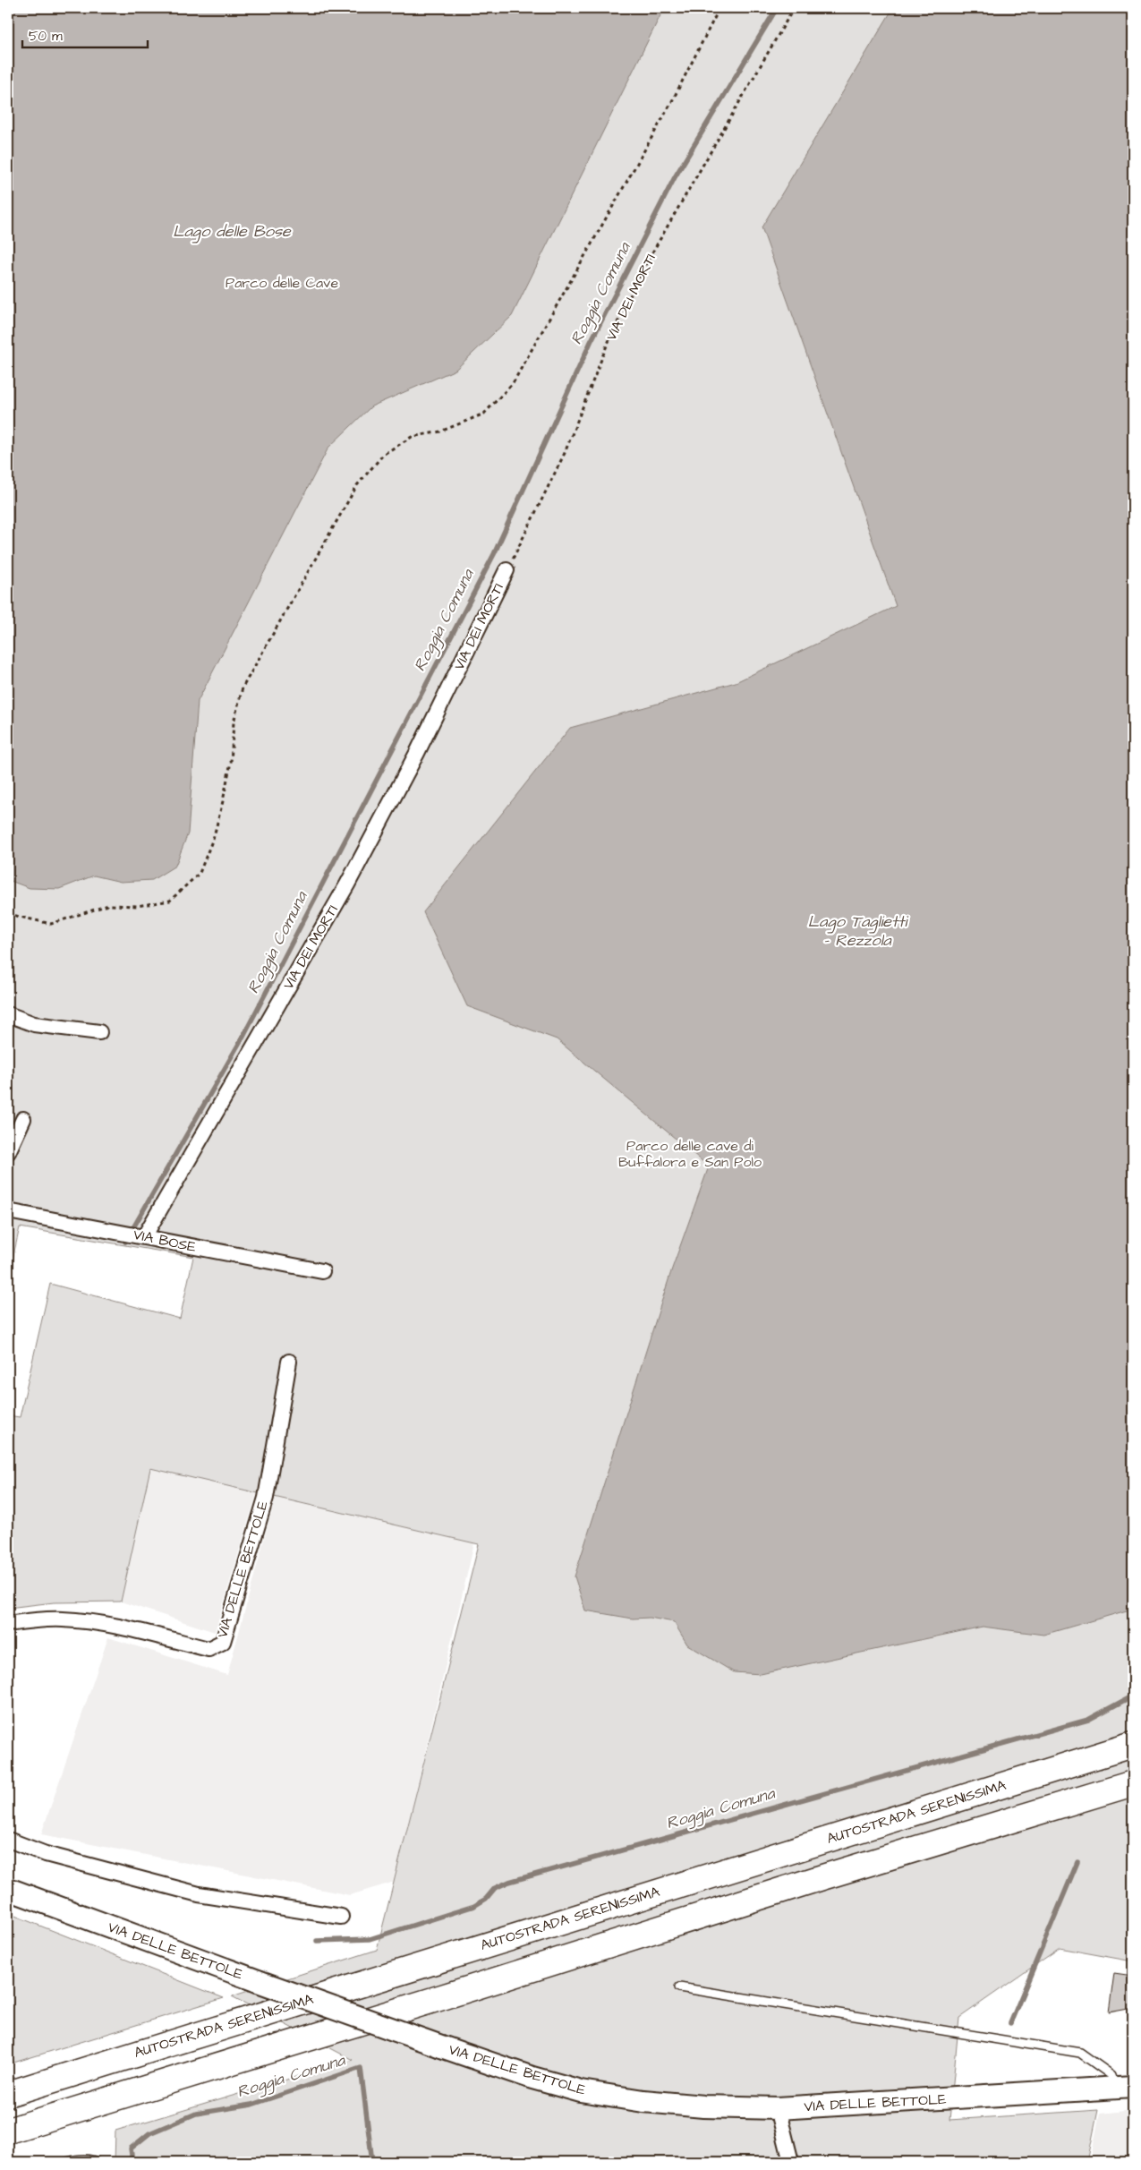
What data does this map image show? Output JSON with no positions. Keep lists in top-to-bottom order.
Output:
{
  "streets": {
    "highway": ["AUTOSTRADA SERENISSIMA"],
    "main road": ["VIA DELLE BETTOLE"],
    "street": ["VIA DEI MORTI", "VIA BOSE"]
  },
  "crossings": [
    ["VIA DEI MORTI", "VIA BOSE"]
  ],
  "water": ["Lago delle Bose", "Roggia Comuna", "Lago Taglietti - Rezzola"],
  "parks": ["Parco delle Cave", "Parco delle cave di Buffalora e San Polo"],
  "scale_bar": "50 m"
}
